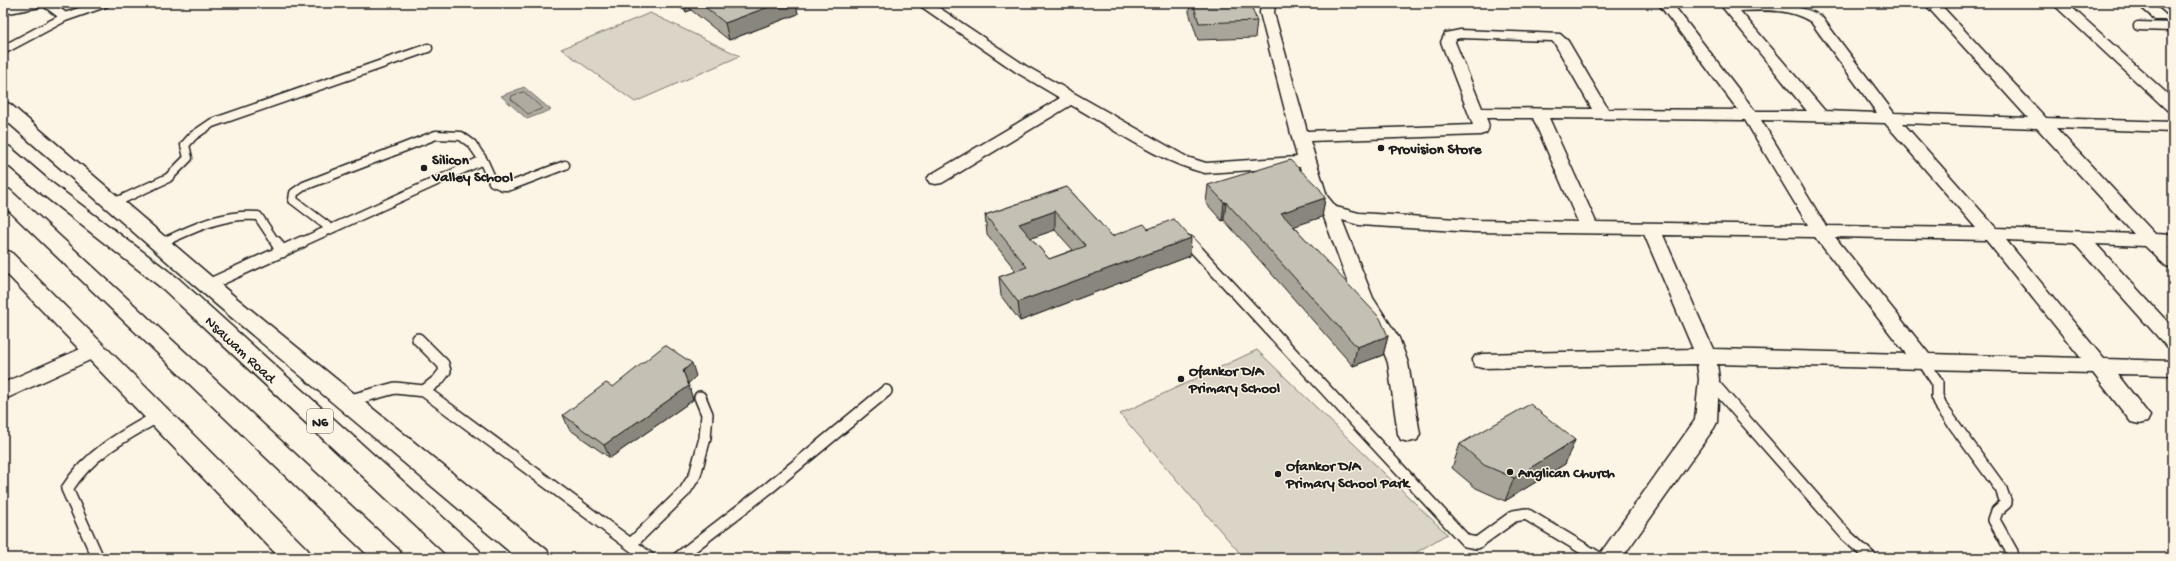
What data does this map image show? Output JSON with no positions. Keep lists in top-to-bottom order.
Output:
{
  "streets": {
    "main road": ["Nsawam Road", "N6"]
  },
  "places": [
    "Provision Store",
    "Silicon Valley School",
    "Ofankor D/A Primary School",
    "Anglican Church",
    "Ofankor D/A Primary School Park"
  ]
}
